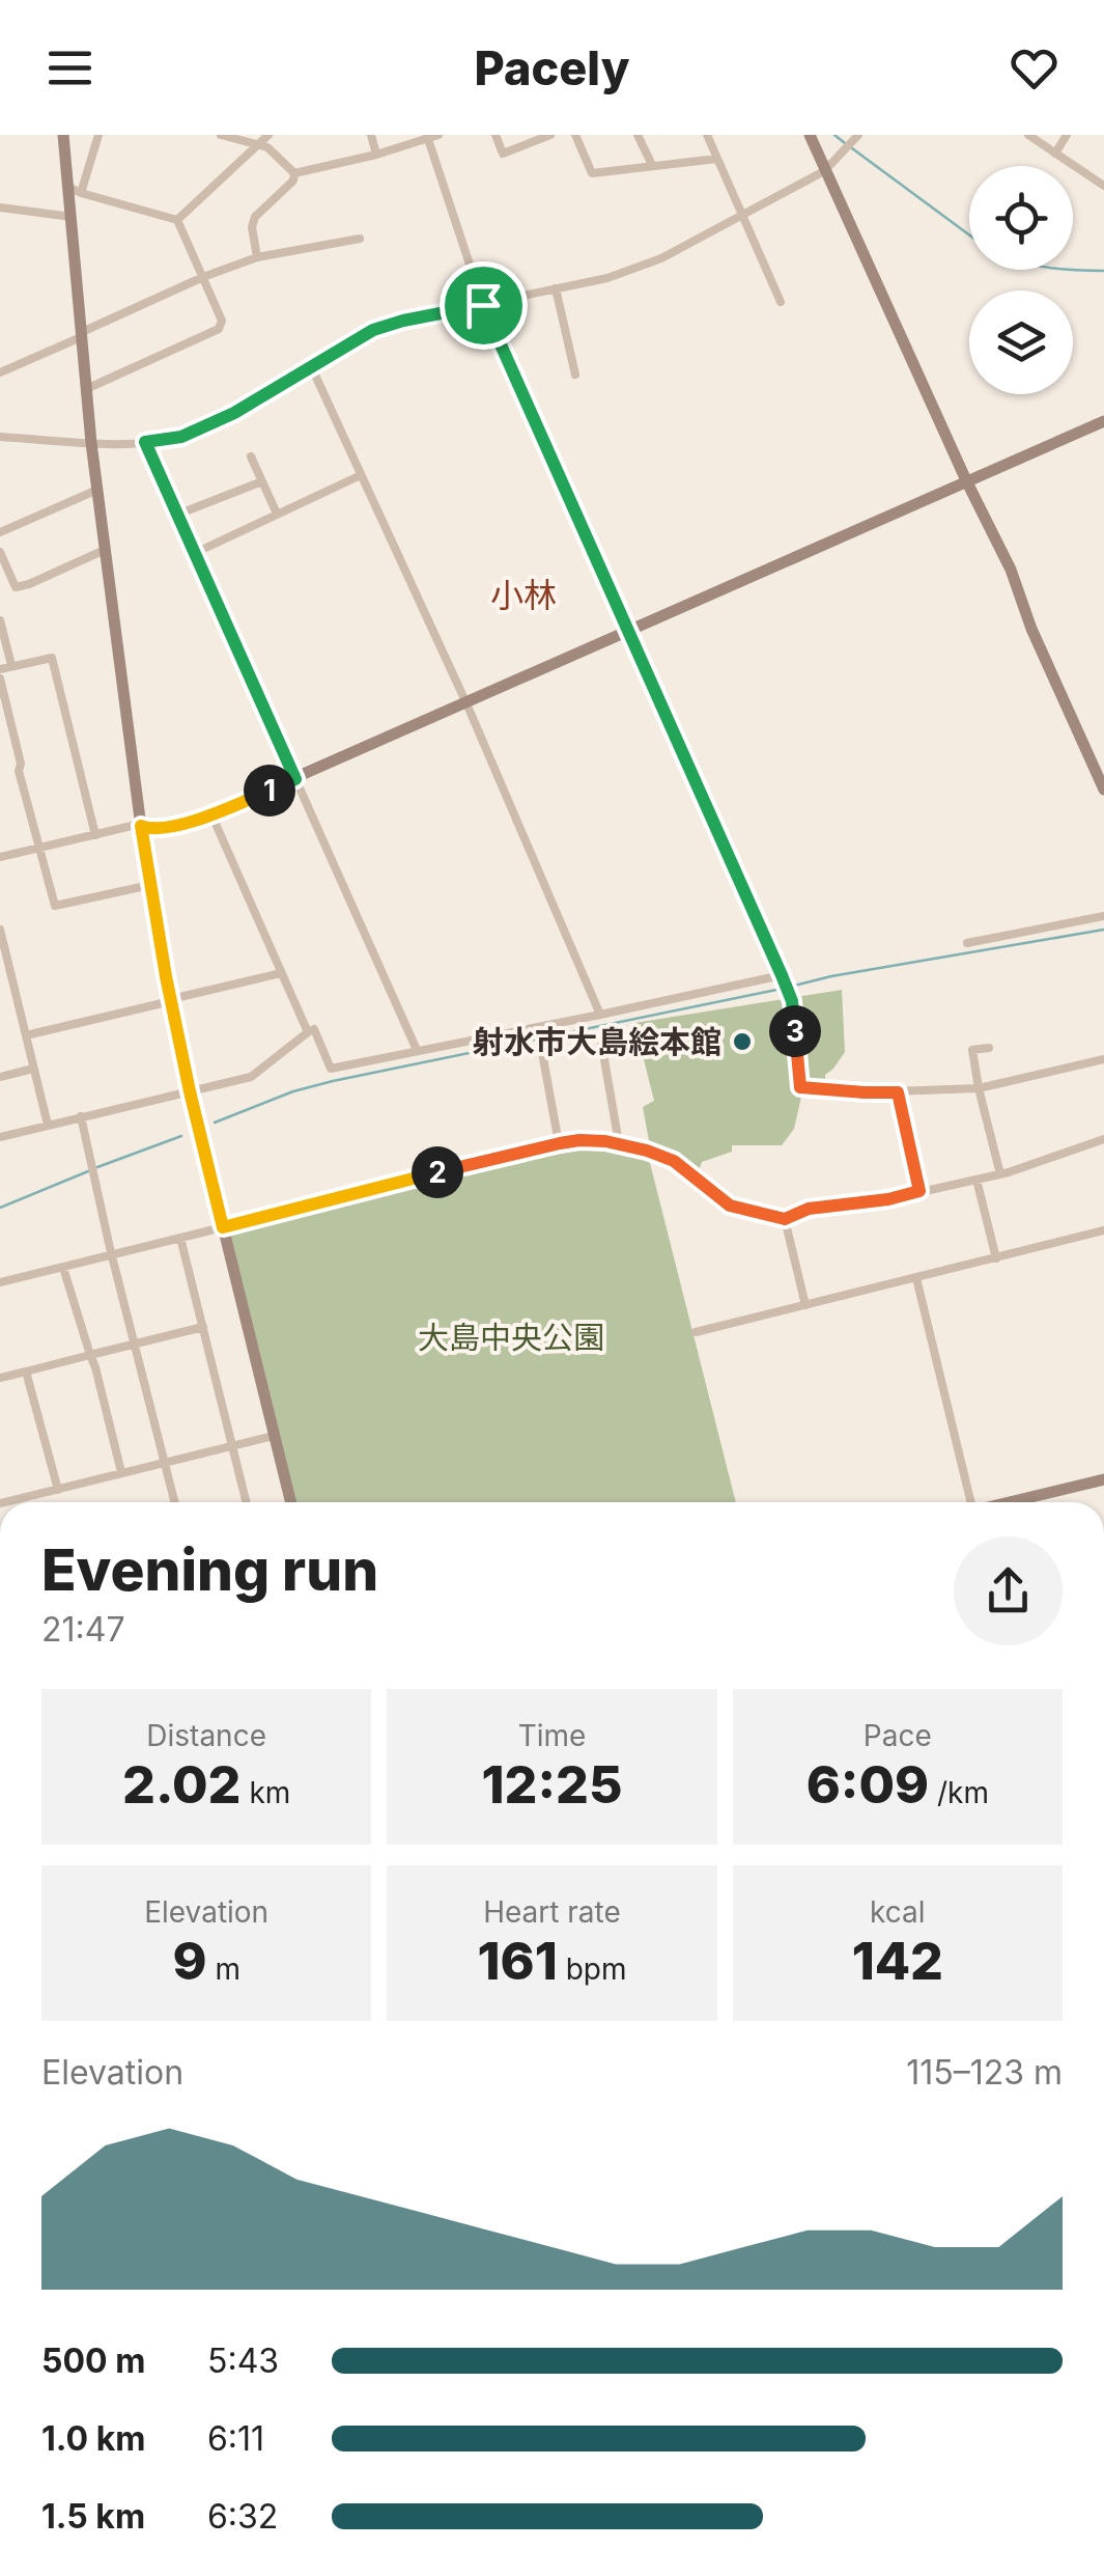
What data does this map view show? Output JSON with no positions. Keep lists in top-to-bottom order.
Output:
{
  "districts": ["小林"],
  "parks": ["大島中央公園"],
  "places": ["射水市大島絵本館"],
  "page": {
    "header": "Pacely",
    "pins": ["1", "3", "2"],
    "heading": ["Evening run", "21:47"],
    "stats": [
      ["Distance", "2.02 km"],
      ["Time", "12:25"],
      ["Pace", "6:09 /km"],
      ["Elevation", "9 m"],
      ["Heart rate", "161 bpm"],
      ["kcal", "142"]
    ],
    "chart": ["Elevation", "115–123 m"],
    "list": [
      {
        "name": "500 m",
        "note": "5:43"
      },
      {
        "name": "1.0 km",
        "note": "6:11"
      },
      {
        "name": "1.5 km",
        "note": "6:32"
      }
    ]
  }
}
